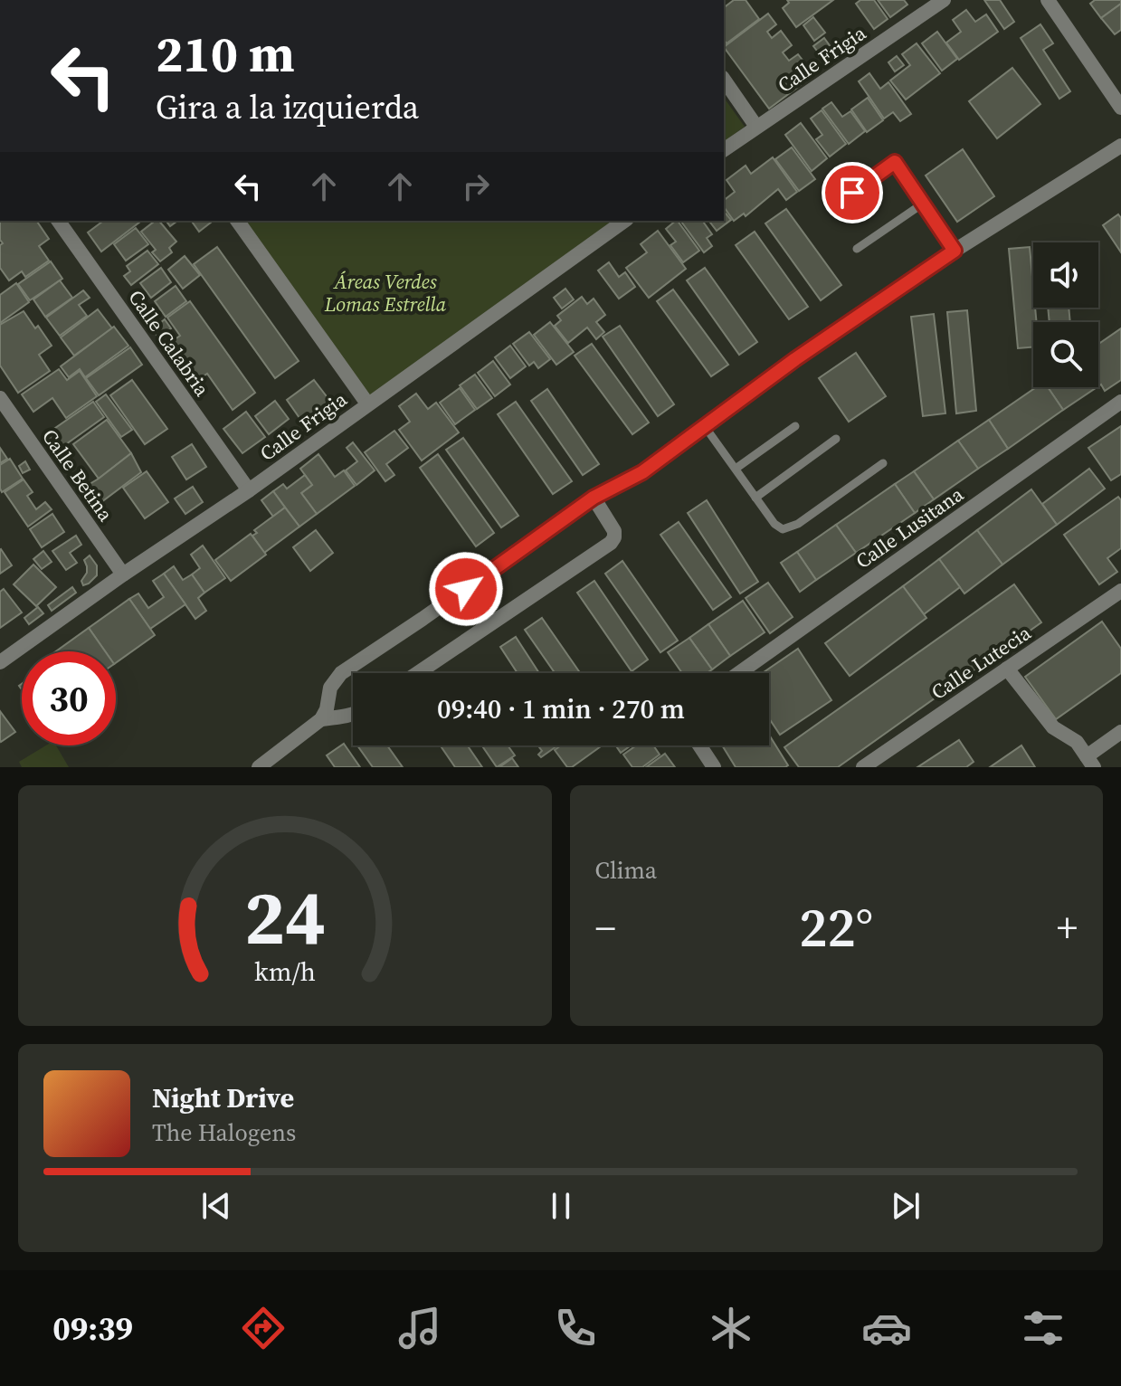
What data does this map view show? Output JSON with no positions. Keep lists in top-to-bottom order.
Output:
{
  "streets": {
    "street": [
      "Calle Frigia",
      "Calle Calabria",
      "Calle Betina",
      "Calle Lusitana",
      "Calle Lutecia"
    ]
  },
  "crossings": [
    ["Calle Frigia", "Calle Calabria"],
    ["Calle Frigia", "Calle Betina"]
  ],
  "parks": ["Áreas Verdes Lomas Estrella"],
  "page": {
    "turn": ["210 m", "Gira a la izquierda"],
    "limit": "30",
    "trip": "09:40 · 1 min · 270 m",
    "tile": "Clima",
    "heat": ["−", "22°", "+"],
    "song": ["Night Drive", "The Halogens"],
    "tabs": "09:39",
    "gauge": ["24", "km/h"]
  }
}
